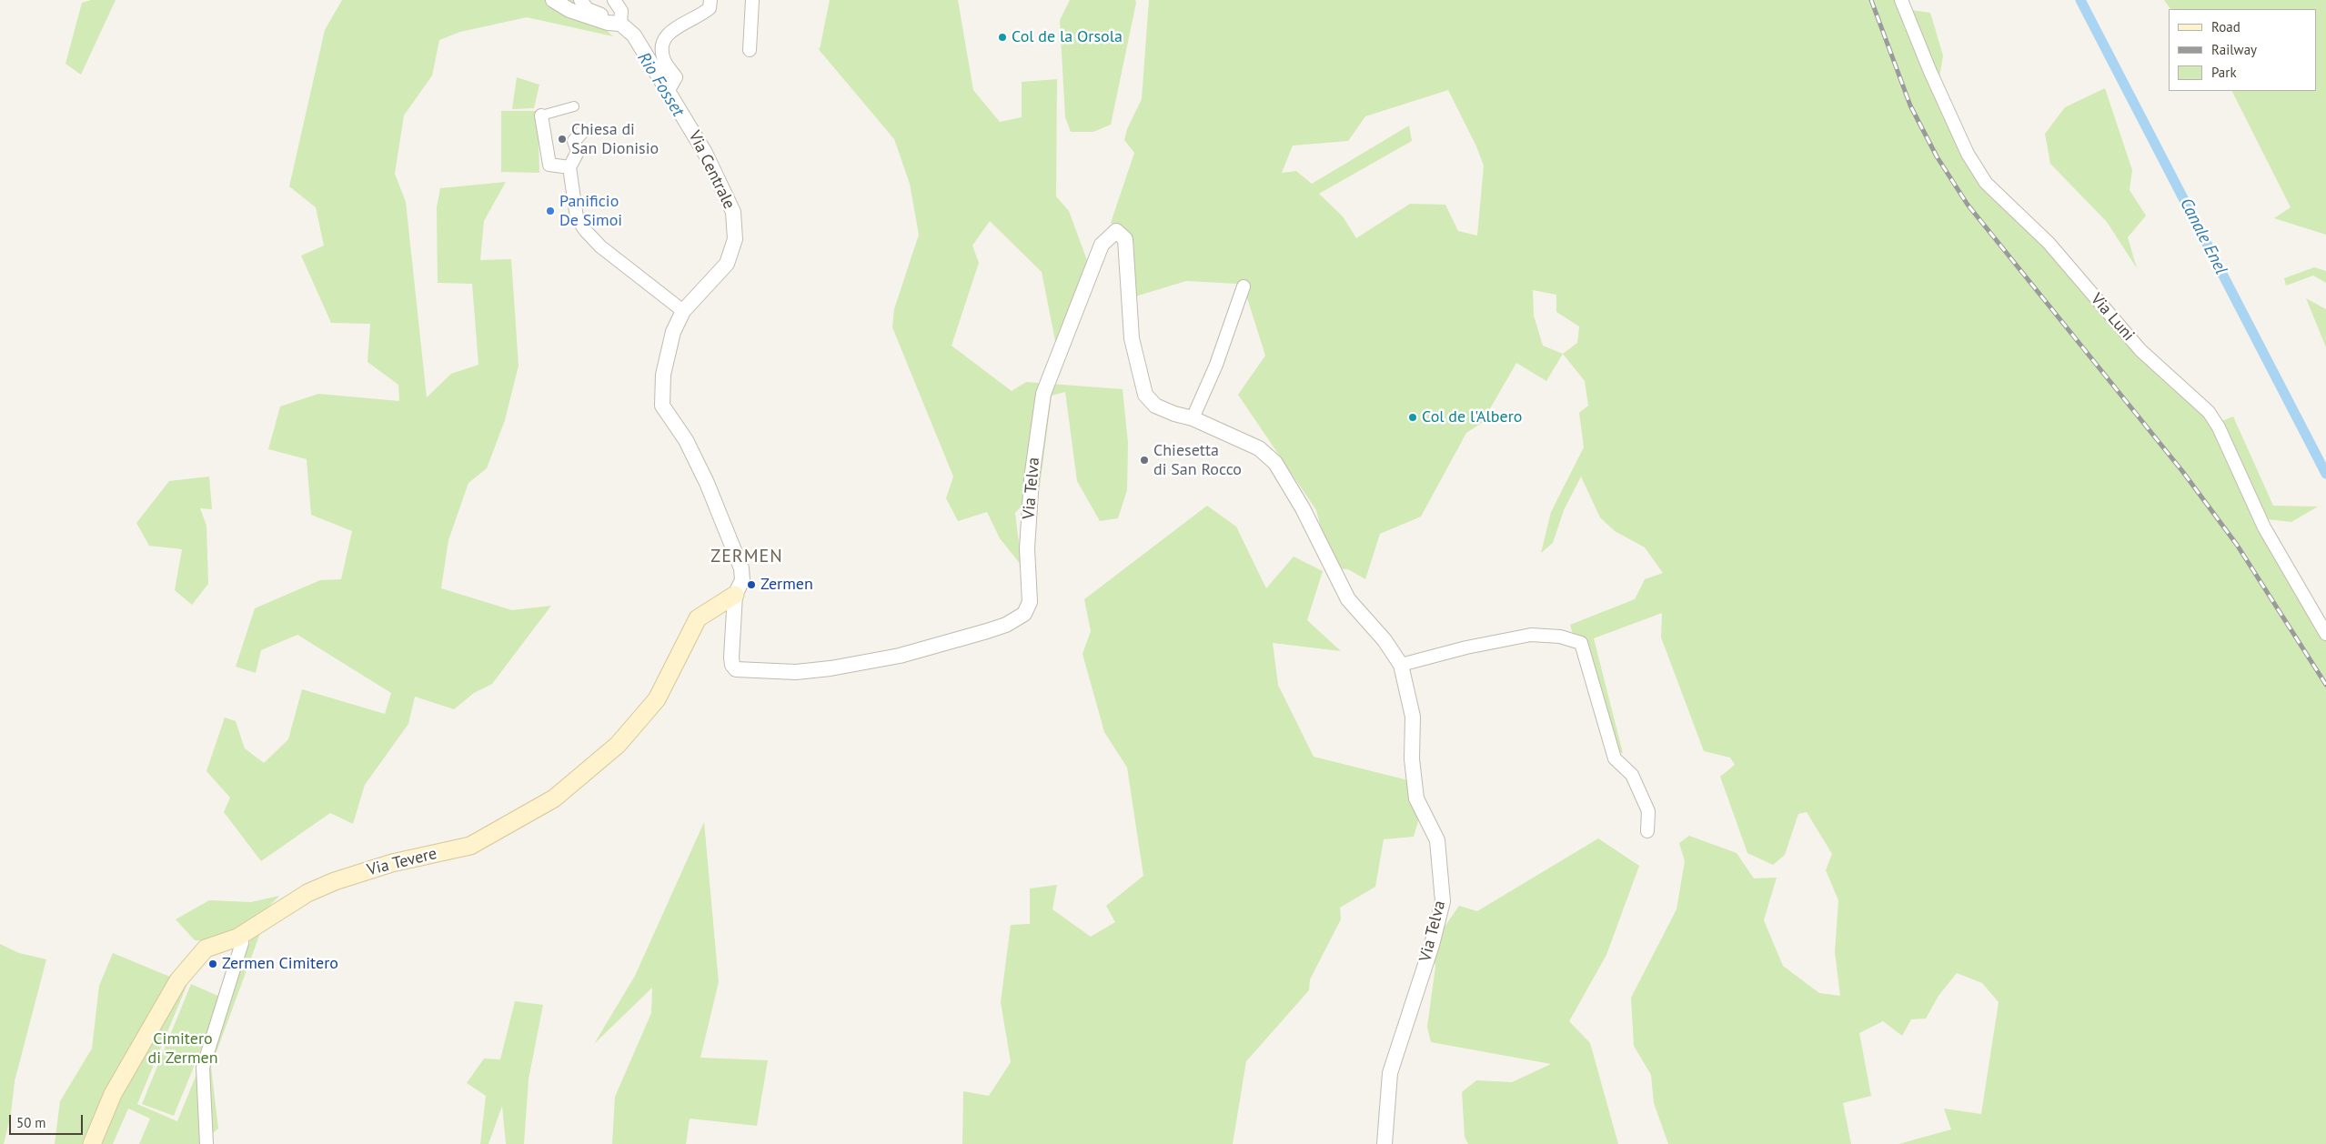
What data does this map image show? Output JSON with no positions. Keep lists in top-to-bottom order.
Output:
{
  "streets": {
    "main road": ["Via Tevere"],
    "street": ["Via Centrale", "Via Luni", "Via Telva"]
  },
  "crossings": [
    ["Via Centrale", "Via Telva"],
    ["Via Centrale", "Via Tevere"],
    ["Via Telva", "Via Tevere"]
  ],
  "districts": ["ZERMEN"],
  "water": ["Rio Fosset", "Canale Enel"],
  "parks": ["Cimitero di Zermen"],
  "places": [
    "Col de la Orsola",
    "Chiesa di San Dionisio",
    "Panificio De Simoi",
    "Col de l'Albero",
    "Chiesetta di San Rocco",
    "Zermen",
    "Zermen Cimitero"
  ],
  "legend": ["Road", "Railway", "Park"],
  "scale_bar": "50 m"
}
